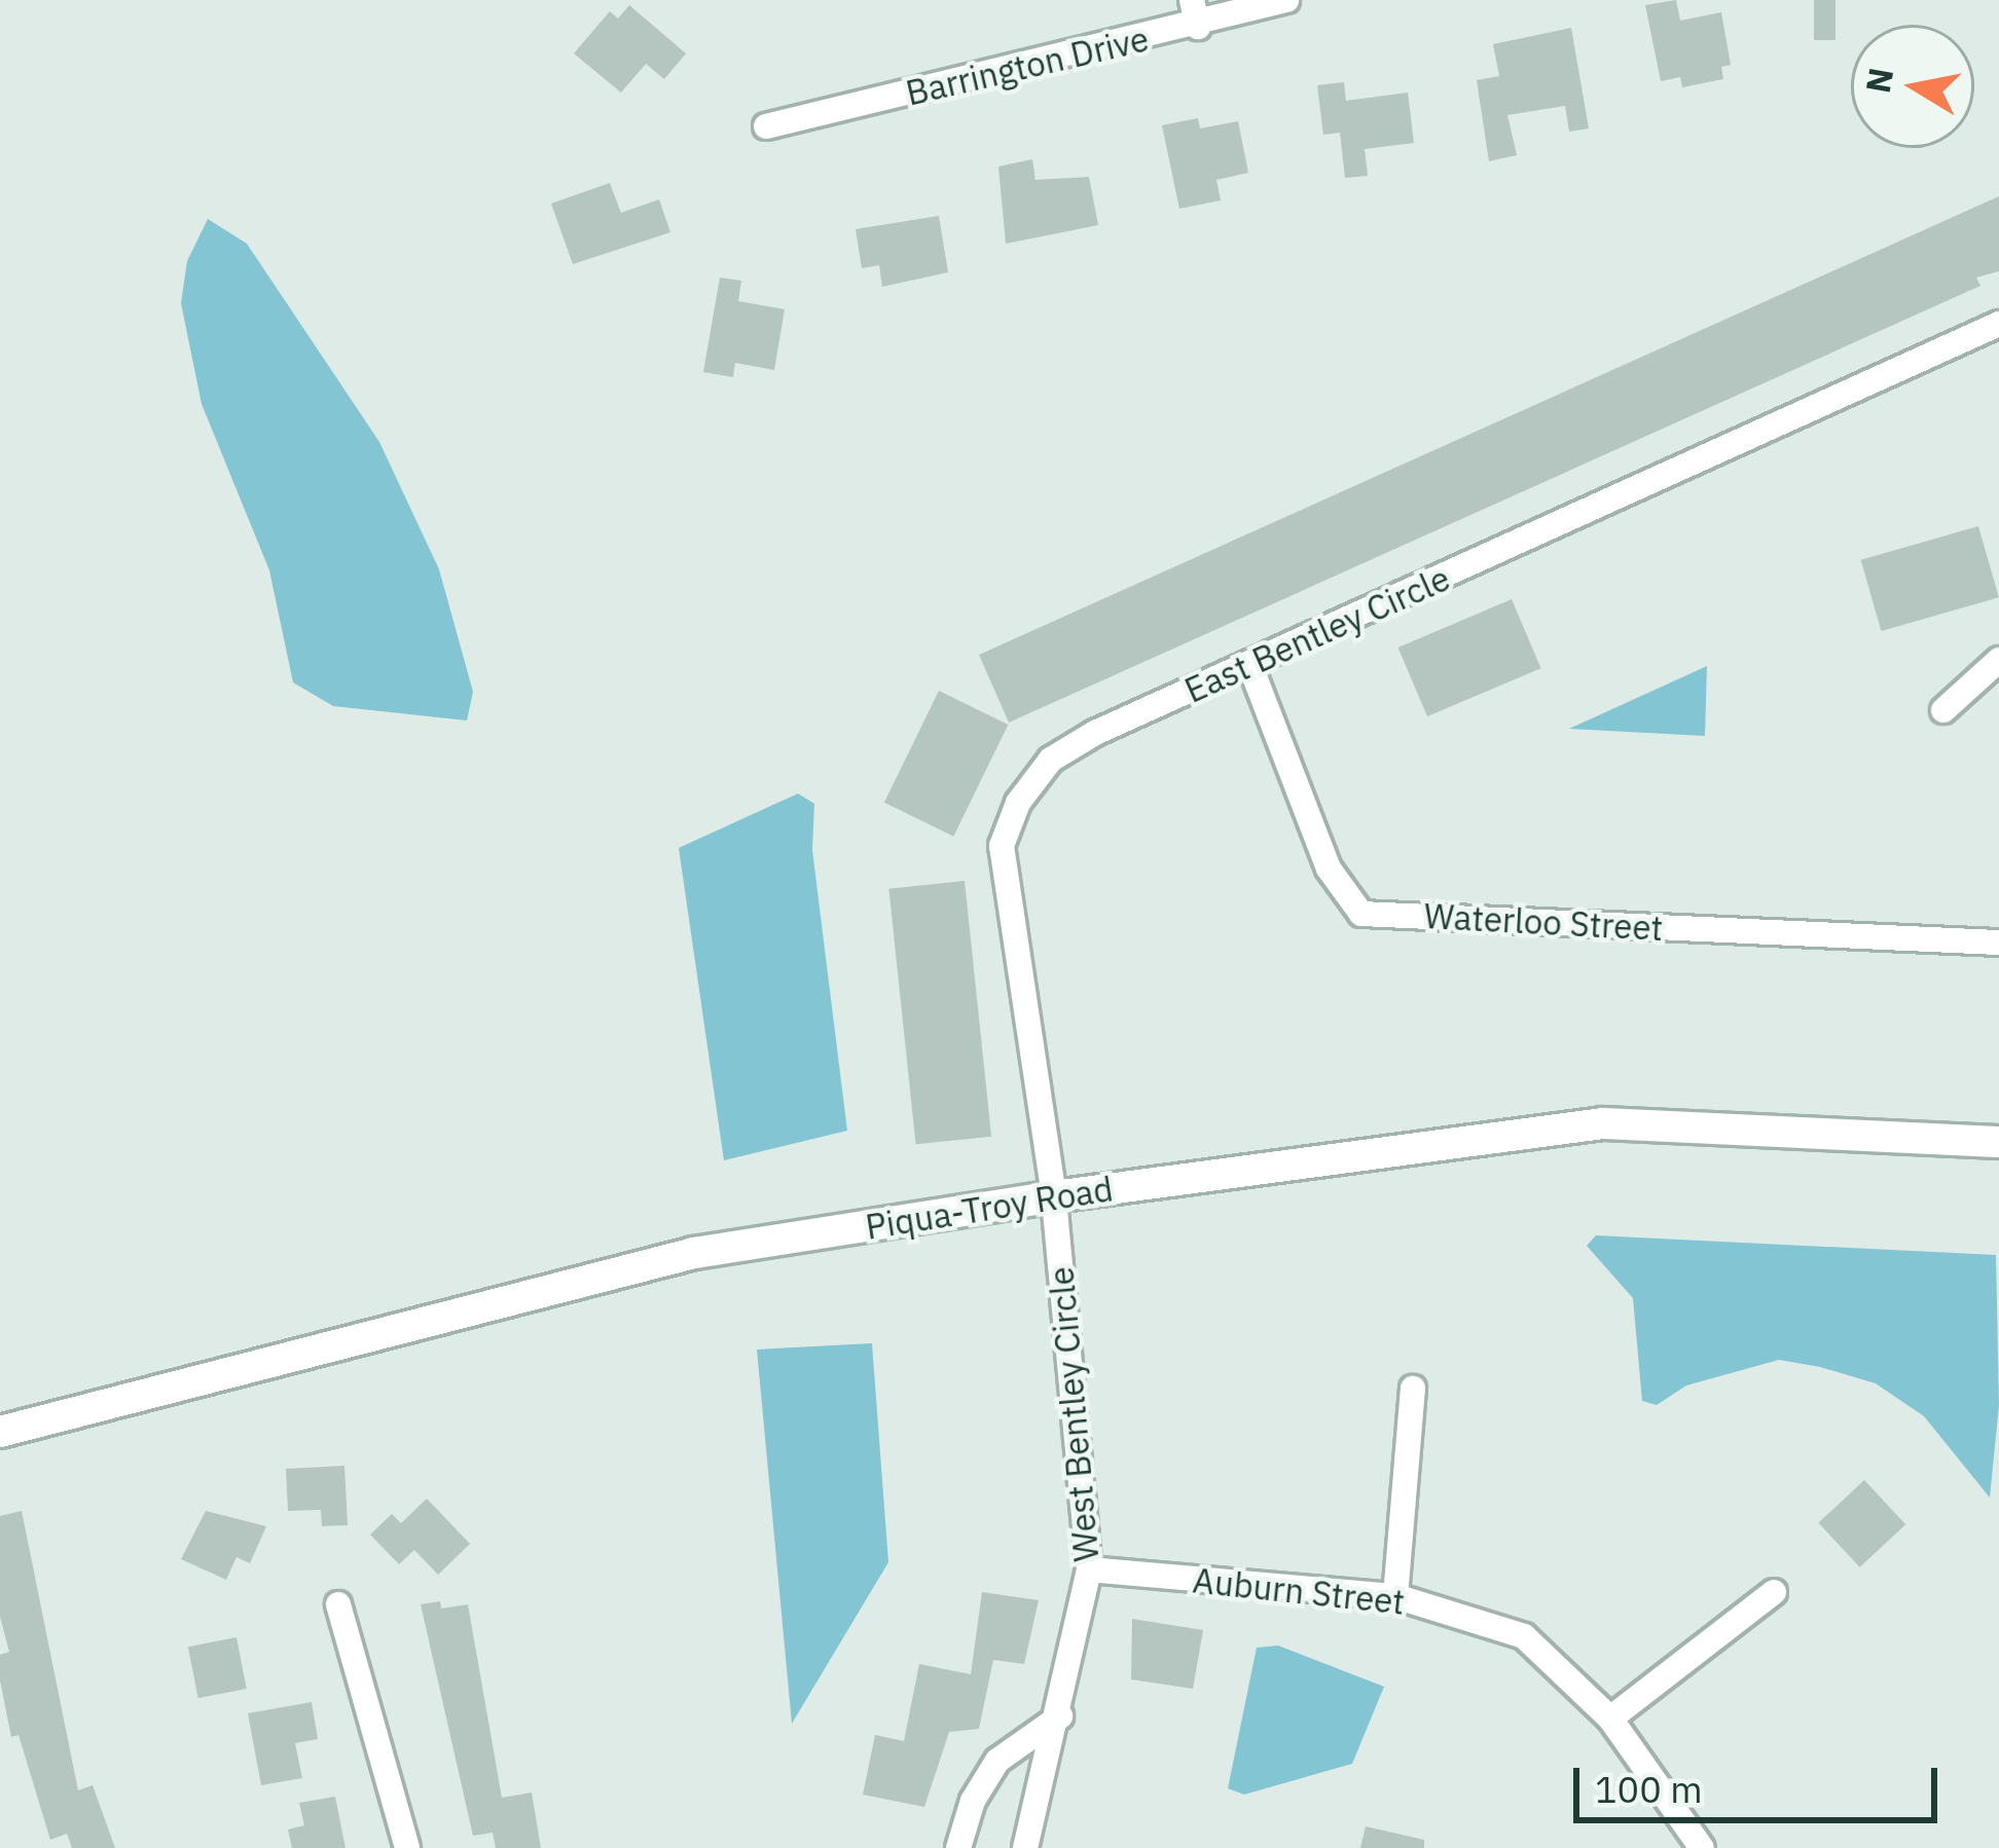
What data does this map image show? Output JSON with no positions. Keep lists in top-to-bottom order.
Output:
{
  "streets": {
    "street": [
      "Barrington Drive",
      "East Bentley Circle",
      "Waterloo Street",
      "Piqua-Troy Road",
      "West Bentley Circle",
      "Auburn Street"
    ]
  },
  "crossings": [
    ["East Bentley Circle", "Waterloo Street"],
    ["East Bentley Circle", "Piqua-Troy Road"],
    ["East Bentley Circle", "West Bentley Circle"],
    ["Piqua-Troy Road", "West Bentley Circle"],
    ["West Bentley Circle", "Auburn Street"]
  ],
  "scale_bar": "100 m",
  "north": "left"
}
